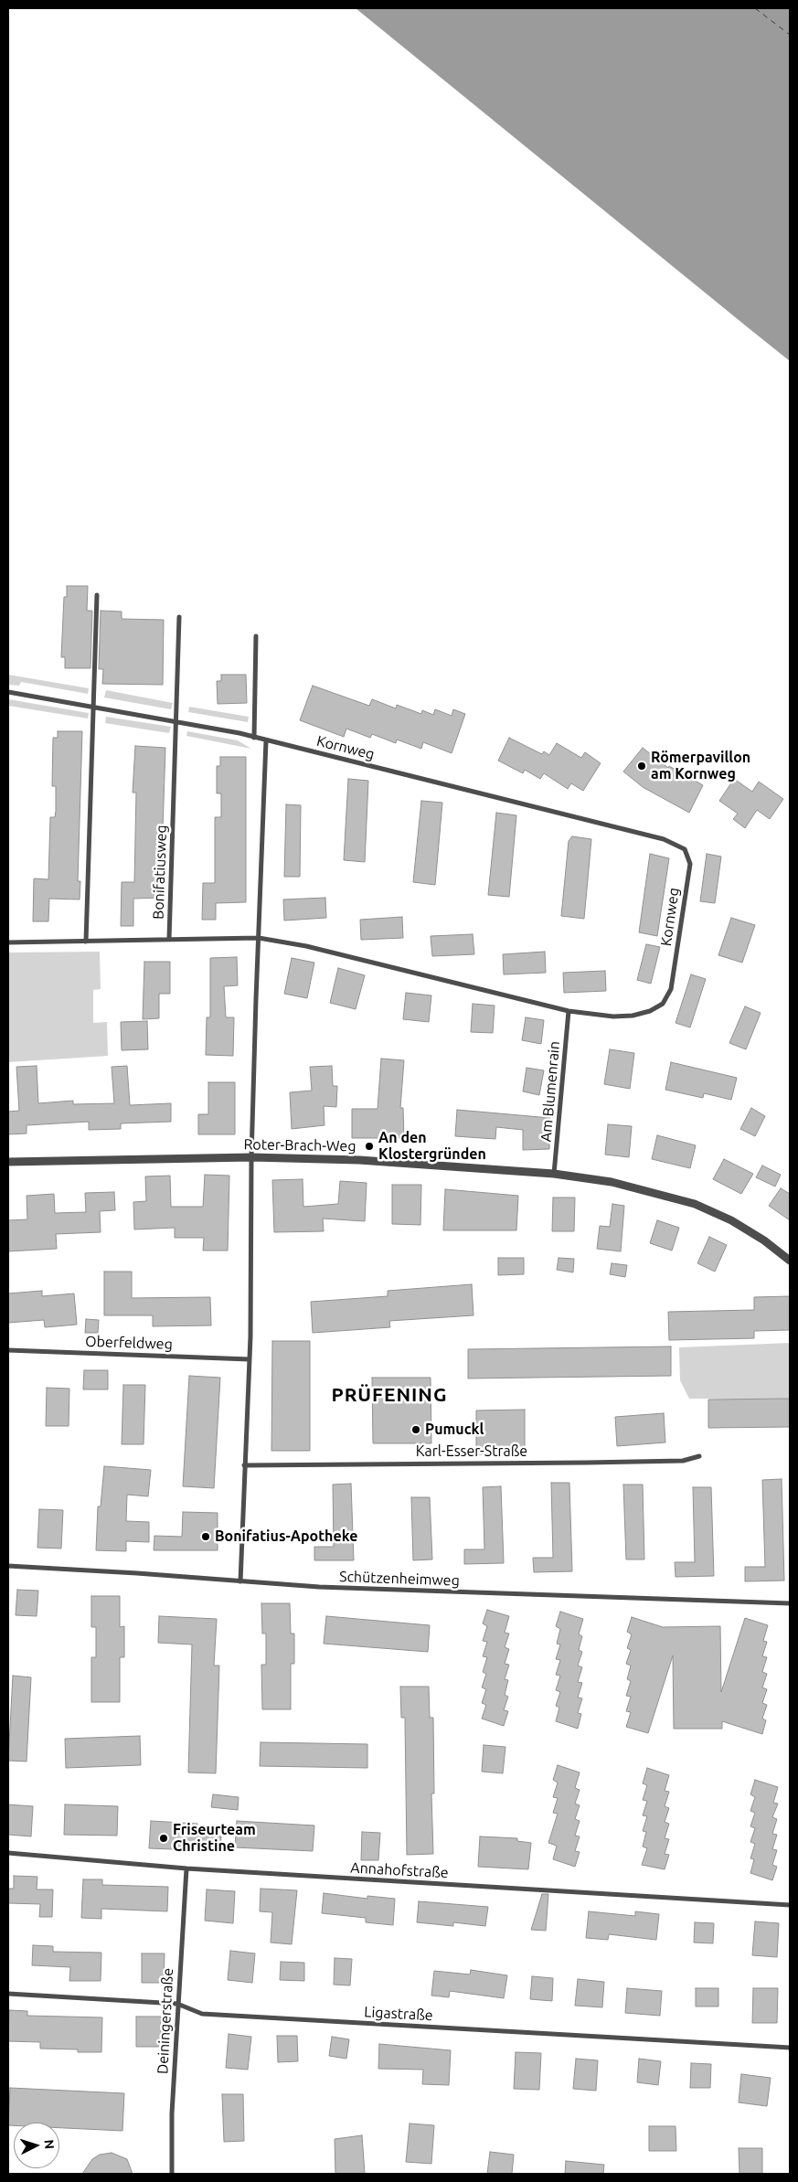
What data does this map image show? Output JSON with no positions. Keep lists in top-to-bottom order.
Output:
{
  "streets": {
    "street": [
      "Kornweg",
      "Bonifatiusweg",
      "Am Blumenrain",
      "Roter-Brach-Weg",
      "Oberfeldweg",
      "Karl-Esser-Straße",
      "Schützenheimweg",
      "Annahofstraße",
      "Ligastraße",
      "Deiningerstraße"
    ]
  },
  "crossings": [
    ["Kornweg", "Bonifatiusweg"],
    ["Kornweg", "Am Blumenrain"],
    ["Am Blumenrain", "Roter-Brach-Weg"],
    ["Annahofstraße", "Deiningerstraße"],
    ["Ligastraße", "Deiningerstraße"]
  ],
  "districts": ["PRÜFENING"],
  "places": [
    "Römerpavillon am Kornweg",
    "An den Klostergründen",
    "Pumuckl",
    "Bonifatius-Apotheke",
    "Friseurteam Christine"
  ],
  "north": "right"
}
